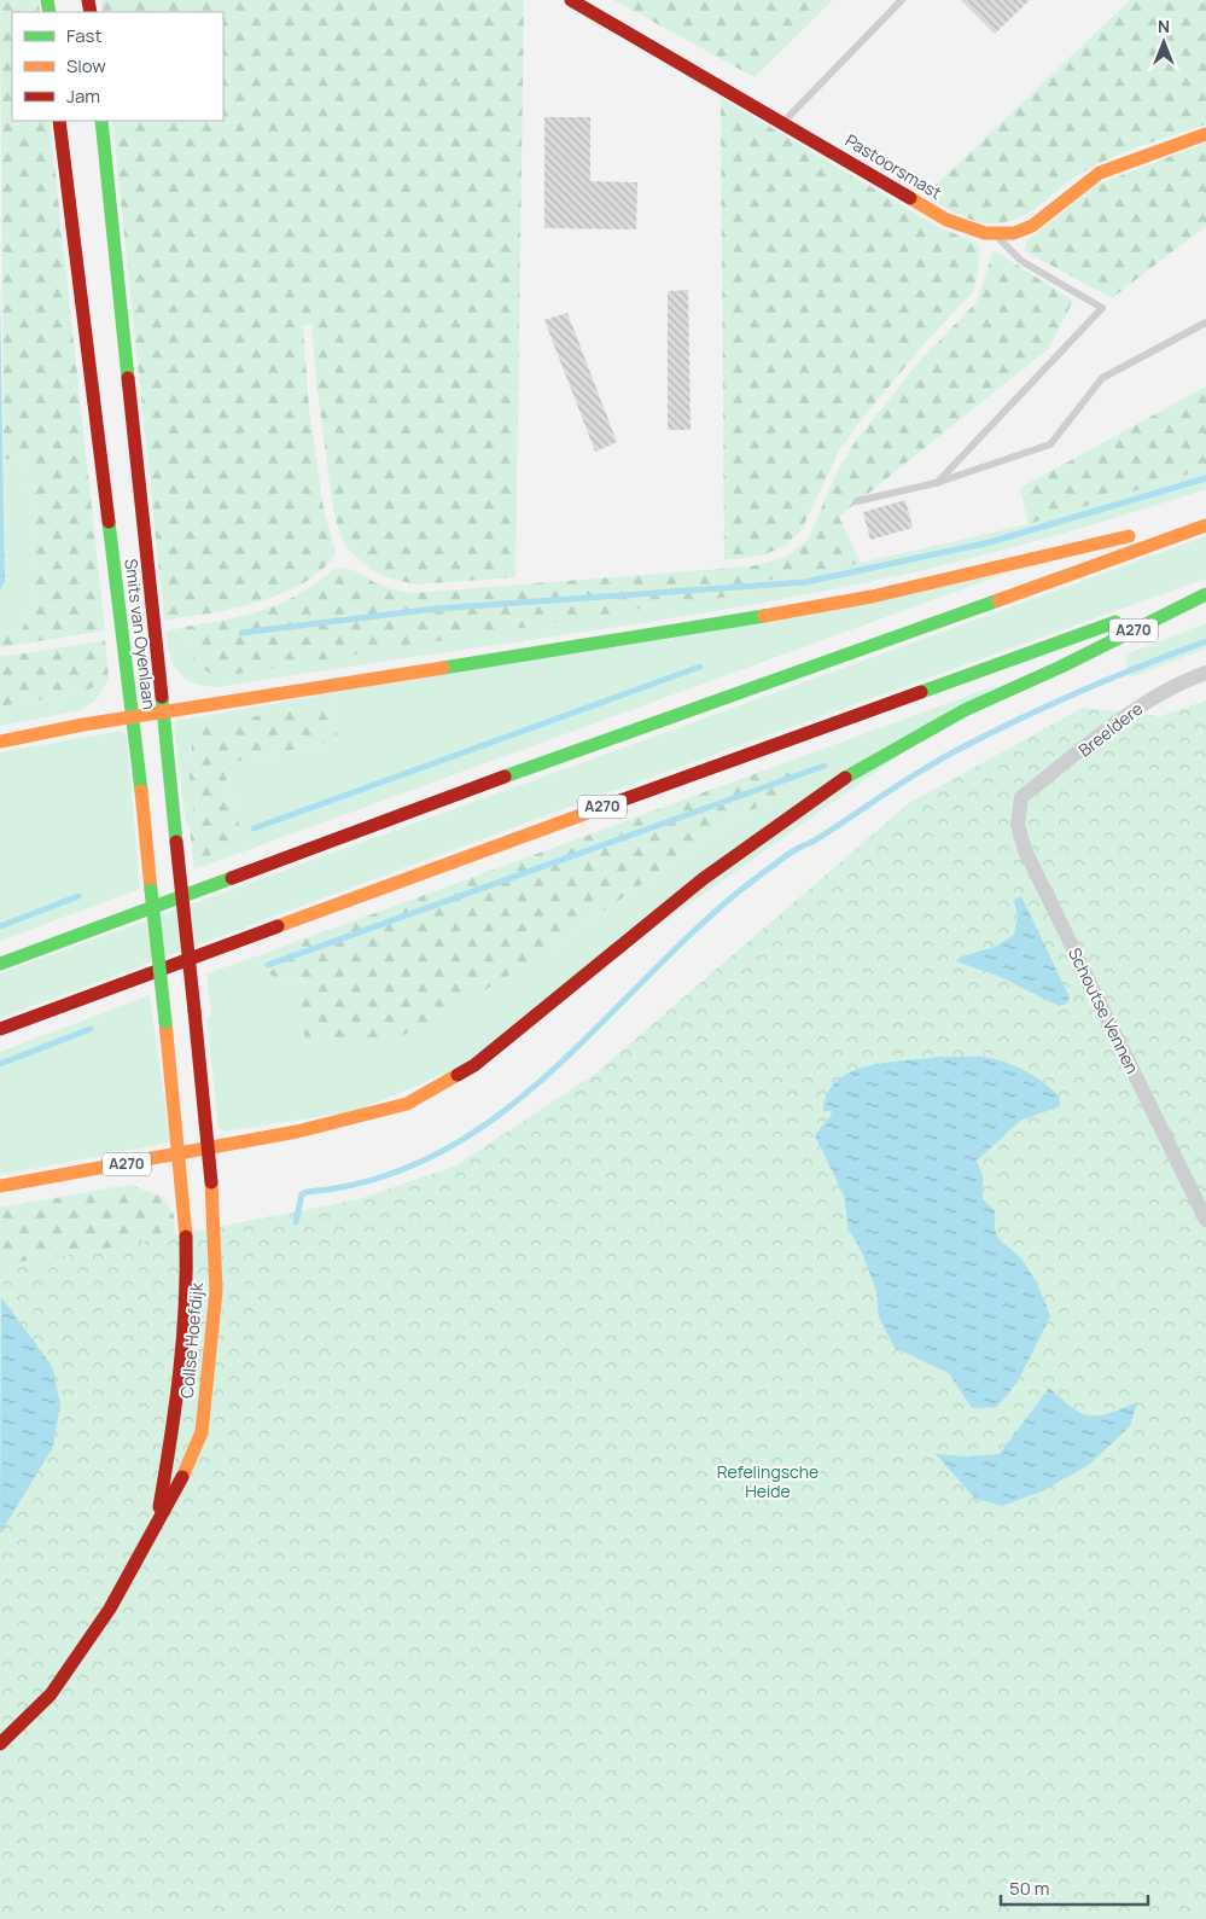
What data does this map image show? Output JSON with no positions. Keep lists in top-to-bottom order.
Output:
{
  "streets": {
    "main road": [
      "Pastoorsmast",
      "A270",
      "Smits van Oyenlaan",
      "Collse Hoefdijk"
    ],
    "street": ["Breeldere", "Schoutse Vennen"]
  },
  "crossings": [
    ["A270", "Smits van Oyenlaan"],
    ["A270", "Collse Hoefdijk"],
    ["Smits van Oyenlaan", "Collse Hoefdijk"],
    ["Breeldere", "Schoutse Vennen"]
  ],
  "parks": ["Refelingsche Heide"],
  "legend": ["Fast", "Slow", "Jam"],
  "scale_bar": "50 m",
  "north": "top"
}
